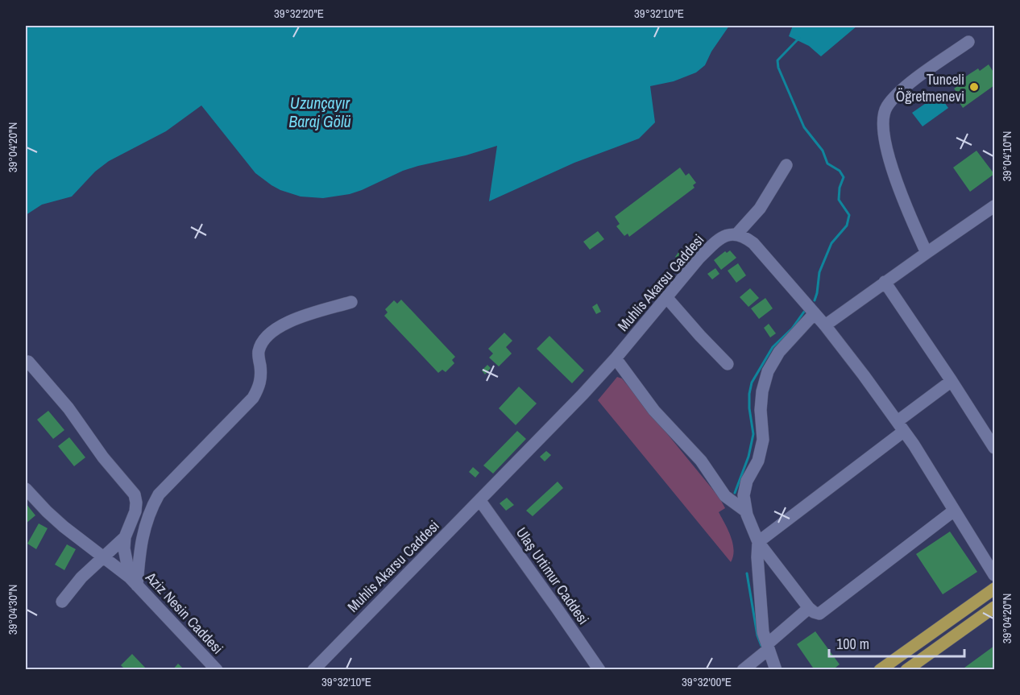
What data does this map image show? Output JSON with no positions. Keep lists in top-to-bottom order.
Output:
{
  "streets": {
    "street": ["Muhlis Akarsu Caddesi", "Ulaş Urtimur Caddesi", "Aziz Nesin Caddesi"]
  },
  "crossings": [
    ["Muhlis Akarsu Caddesi", "Ulaş Urtimur Caddesi"]
  ],
  "water": ["Uzunçayır Baraj Gölü"],
  "places": ["Tunceli Öğretmenevi"],
  "scale_bar": "100 m",
  "coordinates": [
    "39°32'20\"E",
    "39°32'10\"E",
    "39°04'20\"N",
    "39°04'10\"N",
    "39°04'30\"N",
    "39°32'00\"E"
  ]
}
